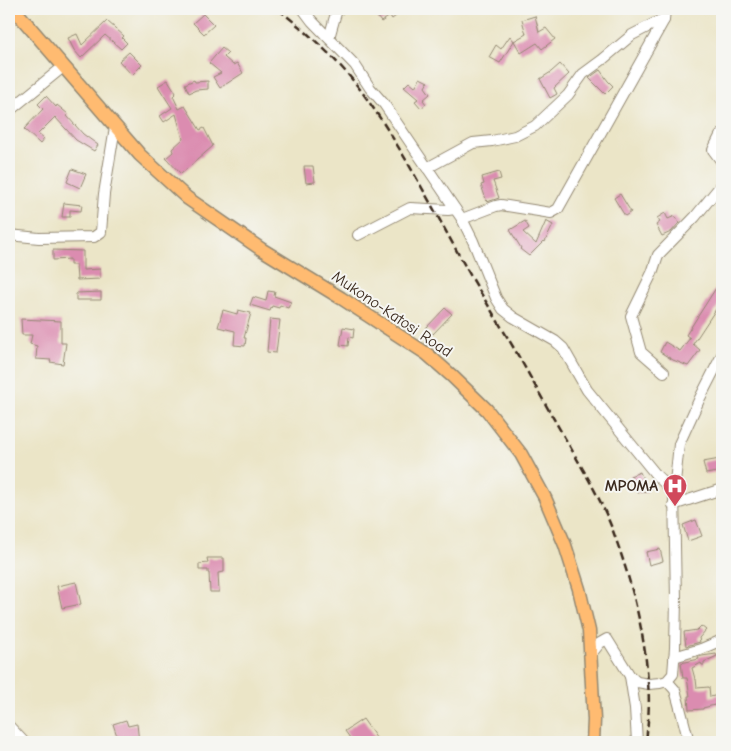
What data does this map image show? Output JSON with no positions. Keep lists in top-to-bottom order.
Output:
{
  "streets": {
    "main road": ["Mukono-Katosi Road"]
  },
  "places": {
    "hospital": ["MPOMA"]
  }
}
